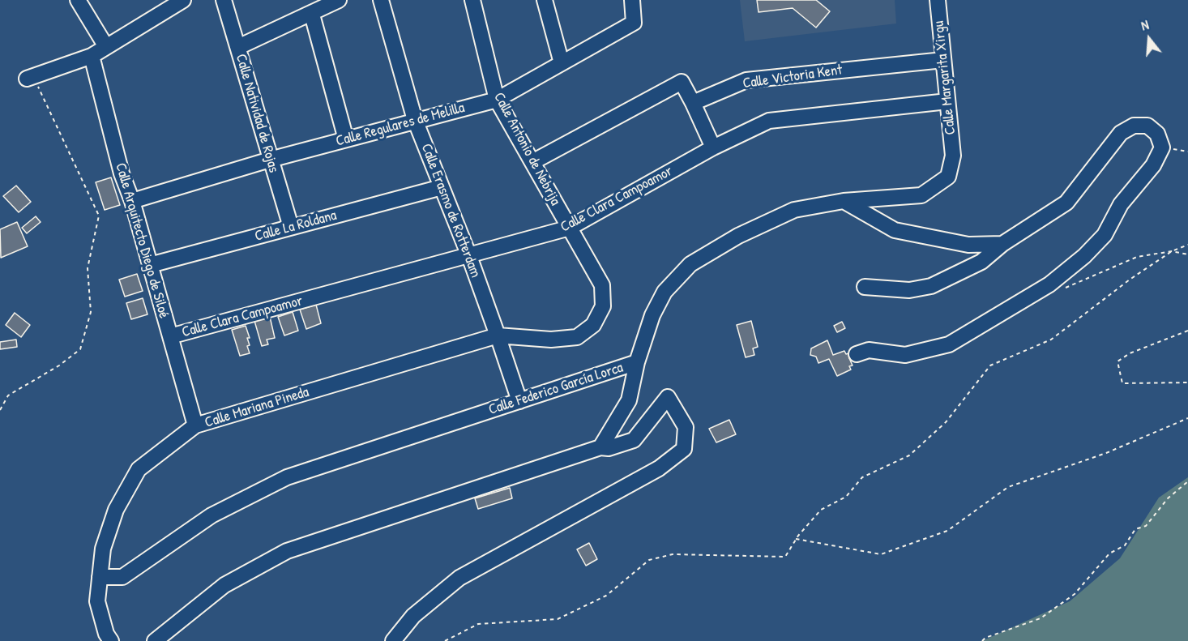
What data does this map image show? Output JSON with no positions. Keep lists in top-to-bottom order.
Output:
{
  "streets": {
    "street": [
      "Calle Victoria Kent",
      "Calle Margarita Xirgu",
      "Calle Natividad de Rojas",
      "Calle Regulares de Melilla",
      "Calle Antonio de Nebrija",
      "Calle Clara Campoamor",
      "Calle Erasmo de Rotterdam",
      "Calle La Roldana",
      "Calle Arquitecto Diego de Siloé",
      "Calle Federico García Lorca",
      "Calle Mariana Pineda"
    ]
  },
  "crossings": [
    ["Calle Victoria Kent", "Calle Margarita Xirgu"],
    ["Calle Margarita Xirgu", "Calle Clara Campoamor"],
    ["Calle Margarita Xirgu", "Calle Federico García Lorca"],
    ["Calle Natividad de Rojas", "Calle Regulares de Melilla"],
    ["Calle Natividad de Rojas", "Calle La Roldana"],
    ["Calle Regulares de Melilla", "Calle Antonio de Nebrija"],
    ["Calle Regulares de Melilla", "Calle Erasmo de Rotterdam"],
    ["Calle Regulares de Melilla", "Calle Arquitecto Diego de Siloé"],
    ["Calle Antonio de Nebrija", "Calle Clara Campoamor"],
    ["Calle Antonio de Nebrija", "Calle Erasmo de Rotterdam"],
    ["Calle Antonio de Nebrija", "Calle Mariana Pineda"],
    ["Calle Clara Campoamor", "Calle Erasmo de Rotterdam"],
    ["Calle Clara Campoamor", "Calle Arquitecto Diego de Siloé"],
    ["Calle Clara Campoamor", "Calle Mariana Pineda"],
    ["Calle Erasmo de Rotterdam", "Calle La Roldana"],
    ["Calle Erasmo de Rotterdam", "Calle Mariana Pineda"],
    ["Calle La Roldana", "Calle Arquitecto Diego de Siloé"],
    ["Calle Arquitecto Diego de Siloé", "Calle Mariana Pineda"],
    ["Calle Federico García Lorca", "Calle Mariana Pineda"]
  ],
  "north": "top"
}
